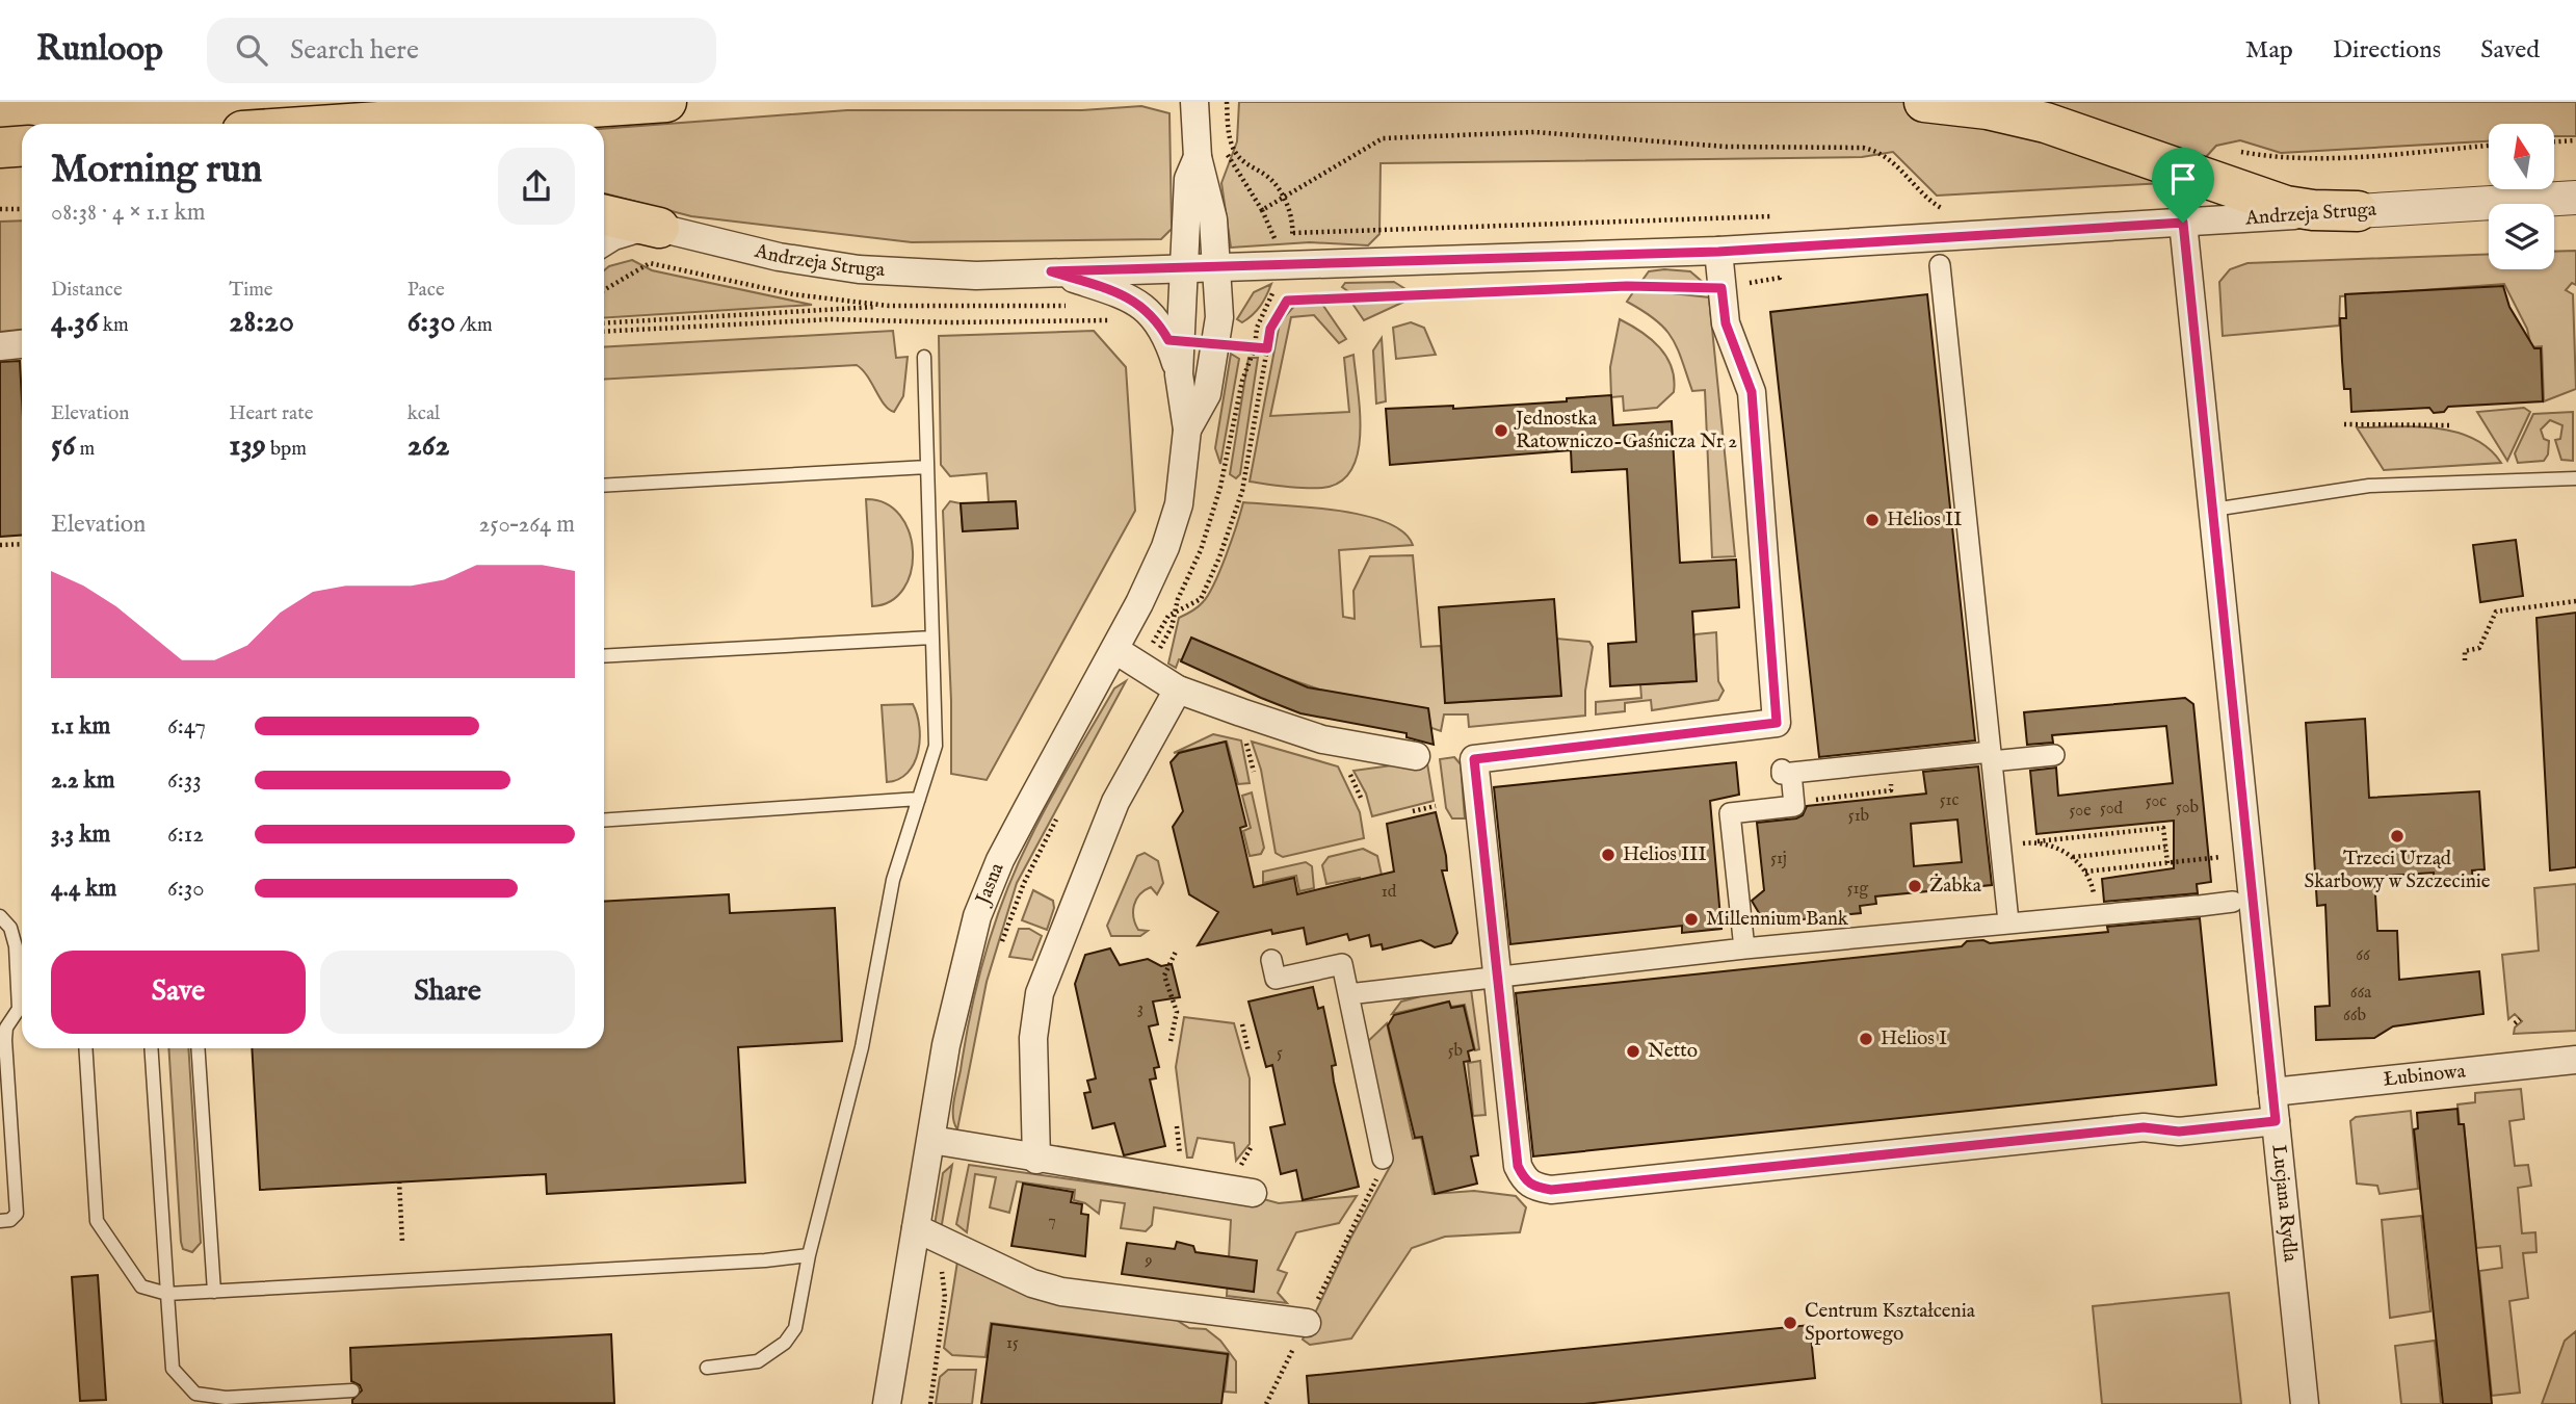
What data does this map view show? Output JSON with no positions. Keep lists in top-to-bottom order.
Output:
{
  "streets": {
    "street": [
      "Andrzeja Struga",
      "Jasna",
      "Łubinowa",
      "Lucjana Rydla"
    ]
  },
  "crossings": [
    ["Andrzeja Struga", "Jasna"],
    ["Andrzeja Struga", "Lucjana Rydla"],
    ["Łubinowa", "Lucjana Rydla"]
  ],
  "places": [
    "Jednostka Ratowniczo-Gaśnicza Nr 2",
    "Helios II",
    "Trzeci Urząd Skarbowy w Szczecinie",
    "Helios III",
    "Żabka",
    "Millennium Bank",
    "Helios I",
    "Netto",
    "Centrum Kształcenia Sportowego"
  ],
  "house_numbers": [
    "51c",
    "50c",
    "50b",
    "50d",
    "50e",
    "51b",
    "51j",
    "51g",
    "1d",
    "66",
    "66a",
    "3",
    "66b",
    "5b",
    "5",
    "7",
    "9",
    "15"
  ],
  "north": "top",
  "page": {
    "header": "Runloop",
    "search": "Search here",
    "nav": ["Map", "Directions", "Saved"],
    "heading": ["Morning run", "08:38 · 4 × 1.1 km"],
    "stats": [
      ["Distance", "4.36 km"],
      ["Time", "28:20"],
      ["Pace", "6:30 /km"],
      ["Elevation", "56 m"],
      ["Heart rate", "139 bpm"],
      ["kcal", "262"]
    ],
    "chart": ["Elevation", "250–264 m"],
    "list": [
      {
        "name": "1.1 km",
        "note": "6:47"
      },
      {
        "name": "2.2 km",
        "note": "6:33"
      },
      {
        "name": "3.3 km",
        "note": "6:12"
      },
      {
        "name": "4.4 km",
        "note": "6:30"
      }
    ],
    "buttons": ["Save", "Share"]
  }
}
